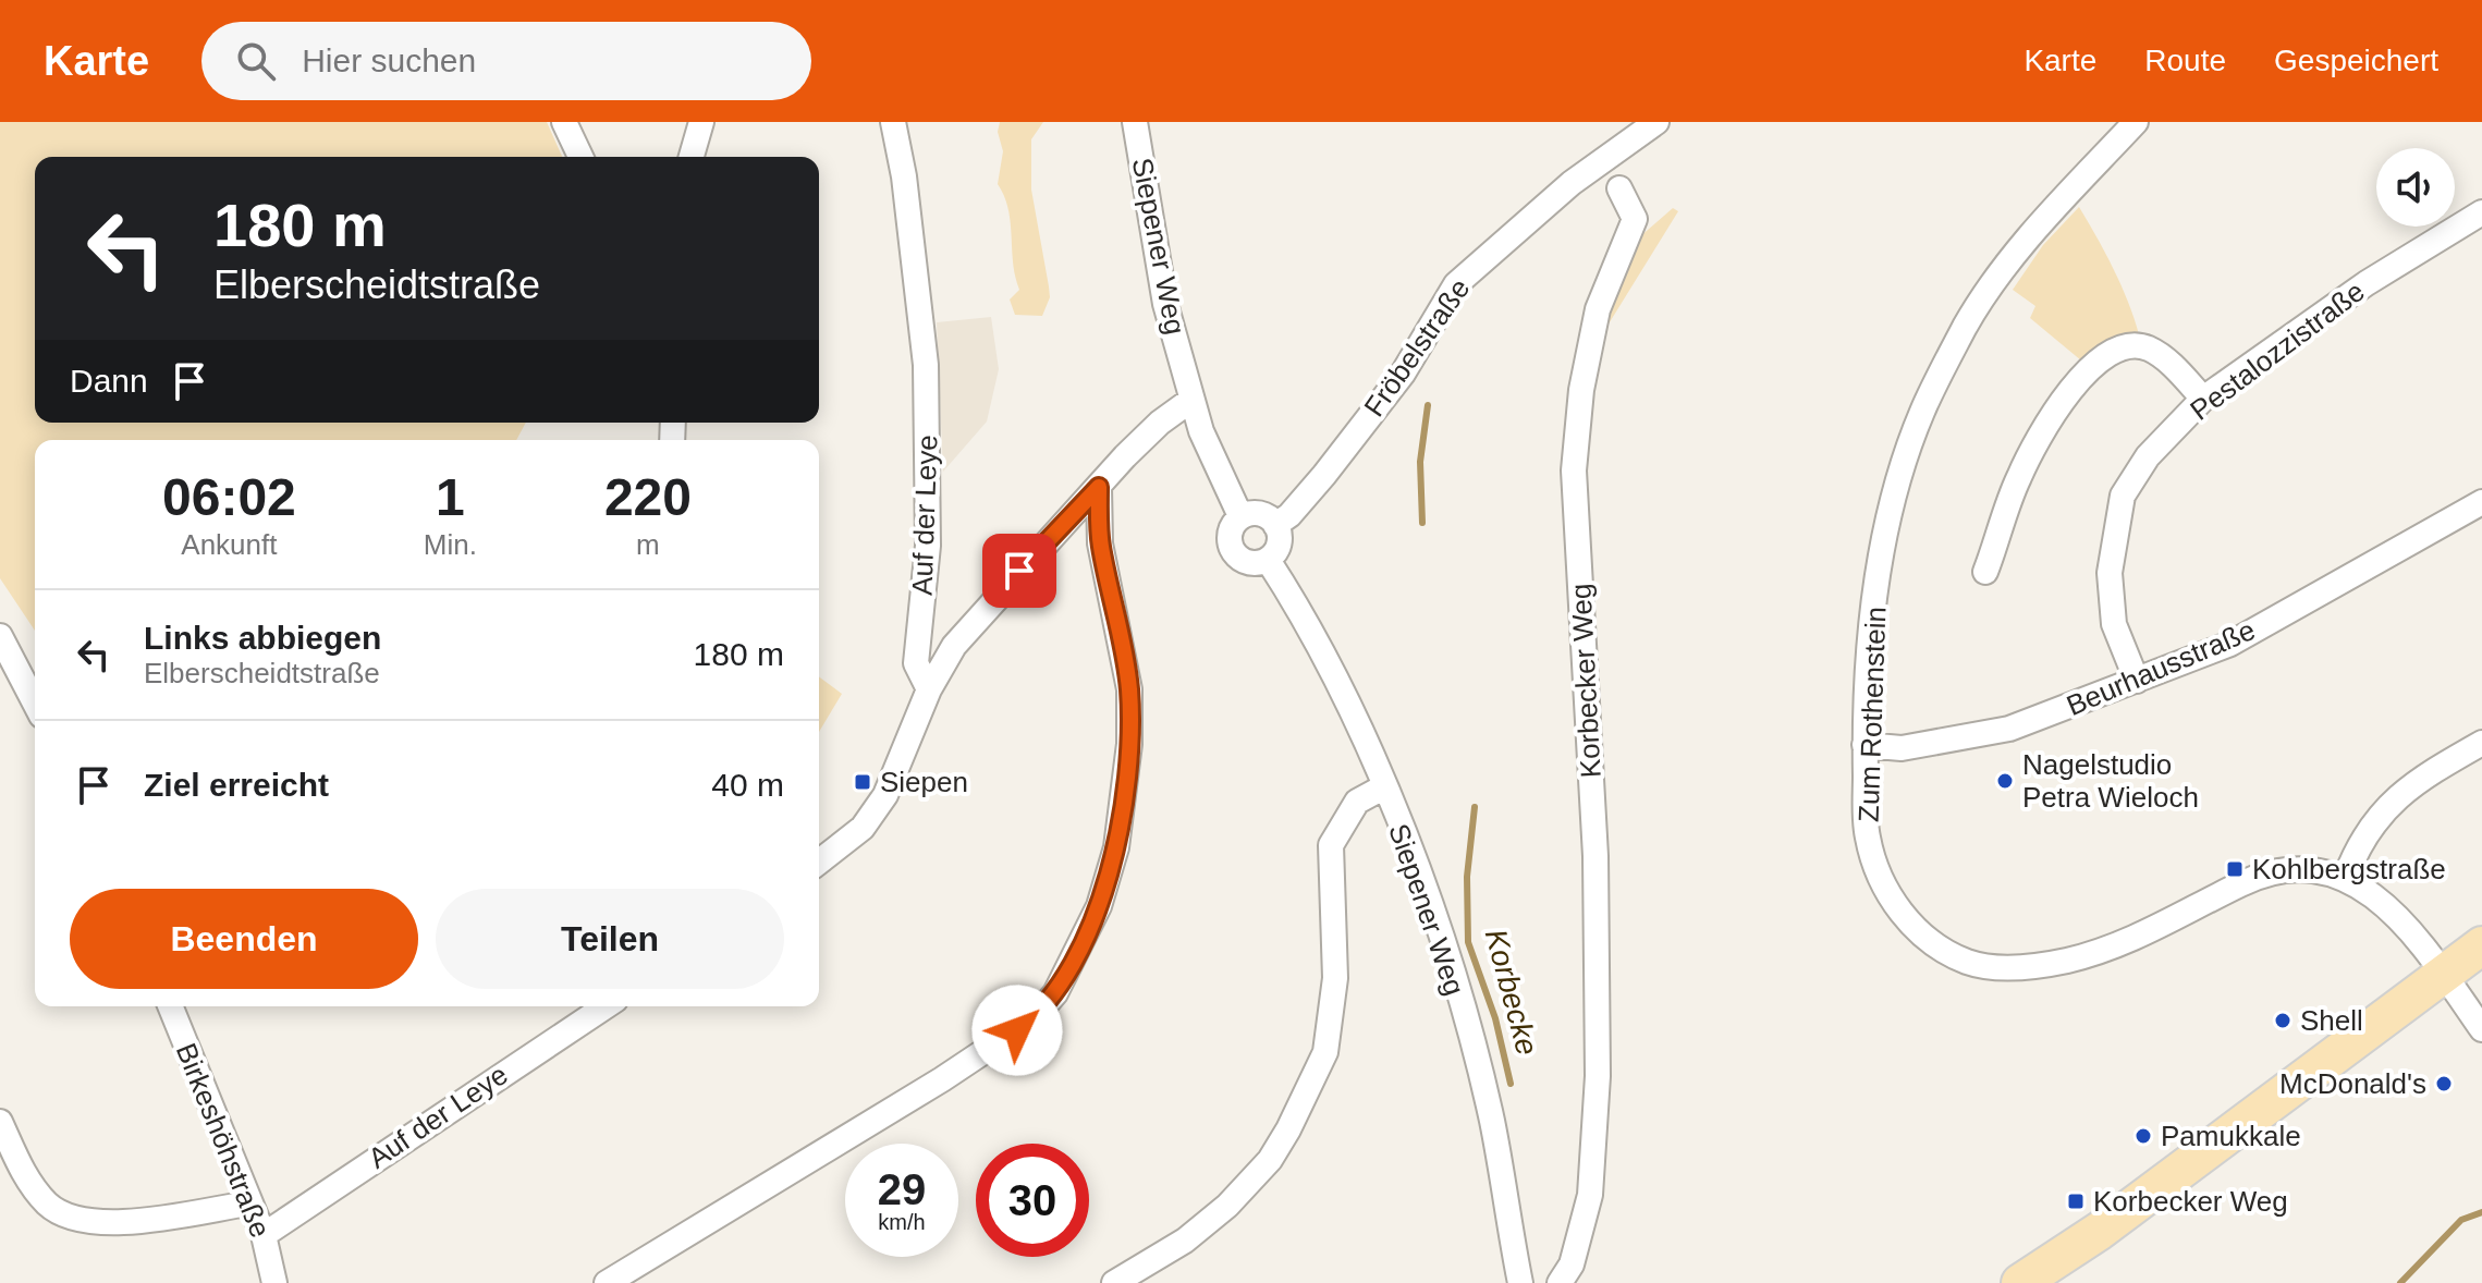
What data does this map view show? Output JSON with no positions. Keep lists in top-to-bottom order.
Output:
{
  "streets": {
    "street": [
      "Siepener Weg",
      "Fröbelstraße",
      "Pestalozzistraße",
      "Auf der Leye",
      "Beurhausstraße",
      "Korbecker Weg",
      "Zum Rothenstein",
      "Birkeshöhstraße"
    ]
  },
  "crossings": [
    ["Siepener Weg", "Fröbelstraße"],
    ["Pestalozzistraße", "Beurhausstraße"],
    ["Auf der Leye", "Birkeshöhstraße"],
    ["Beurhausstraße", "Zum Rothenstein"]
  ],
  "water": ["Korbecke"],
  "places": {
    "other": [
      "Nagelstudio Petra Wieloch",
      "Shell",
      "McDonald's",
      "Pamukkale"
    ],
    "transit": ["Siepen", "Kohlbergstraße", "Korbecker Weg"]
  },
  "page": {
    "header": "Karte",
    "search": "Hier suchen",
    "nav": ["Karte", "Route", "Gespeichert"],
    "turn": ["180 m", "Elberscheidtstraße"],
    "then": "Dann",
    "eta": [
      "06:02",
      "Ankunft",
      "1",
      "Min.",
      "220",
      "m"
    ],
    "list": [
      {
        "name": "Links abbiegen",
        "note": "Elberscheidtstraße",
        "value": "180 m"
      },
      {
        "name": "Ziel erreicht",
        "value": "40 m"
      }
    ],
    "buttons": ["Beenden", "Teilen"],
    "speed": "29 km/h",
    "limit": "30"
  }
}
